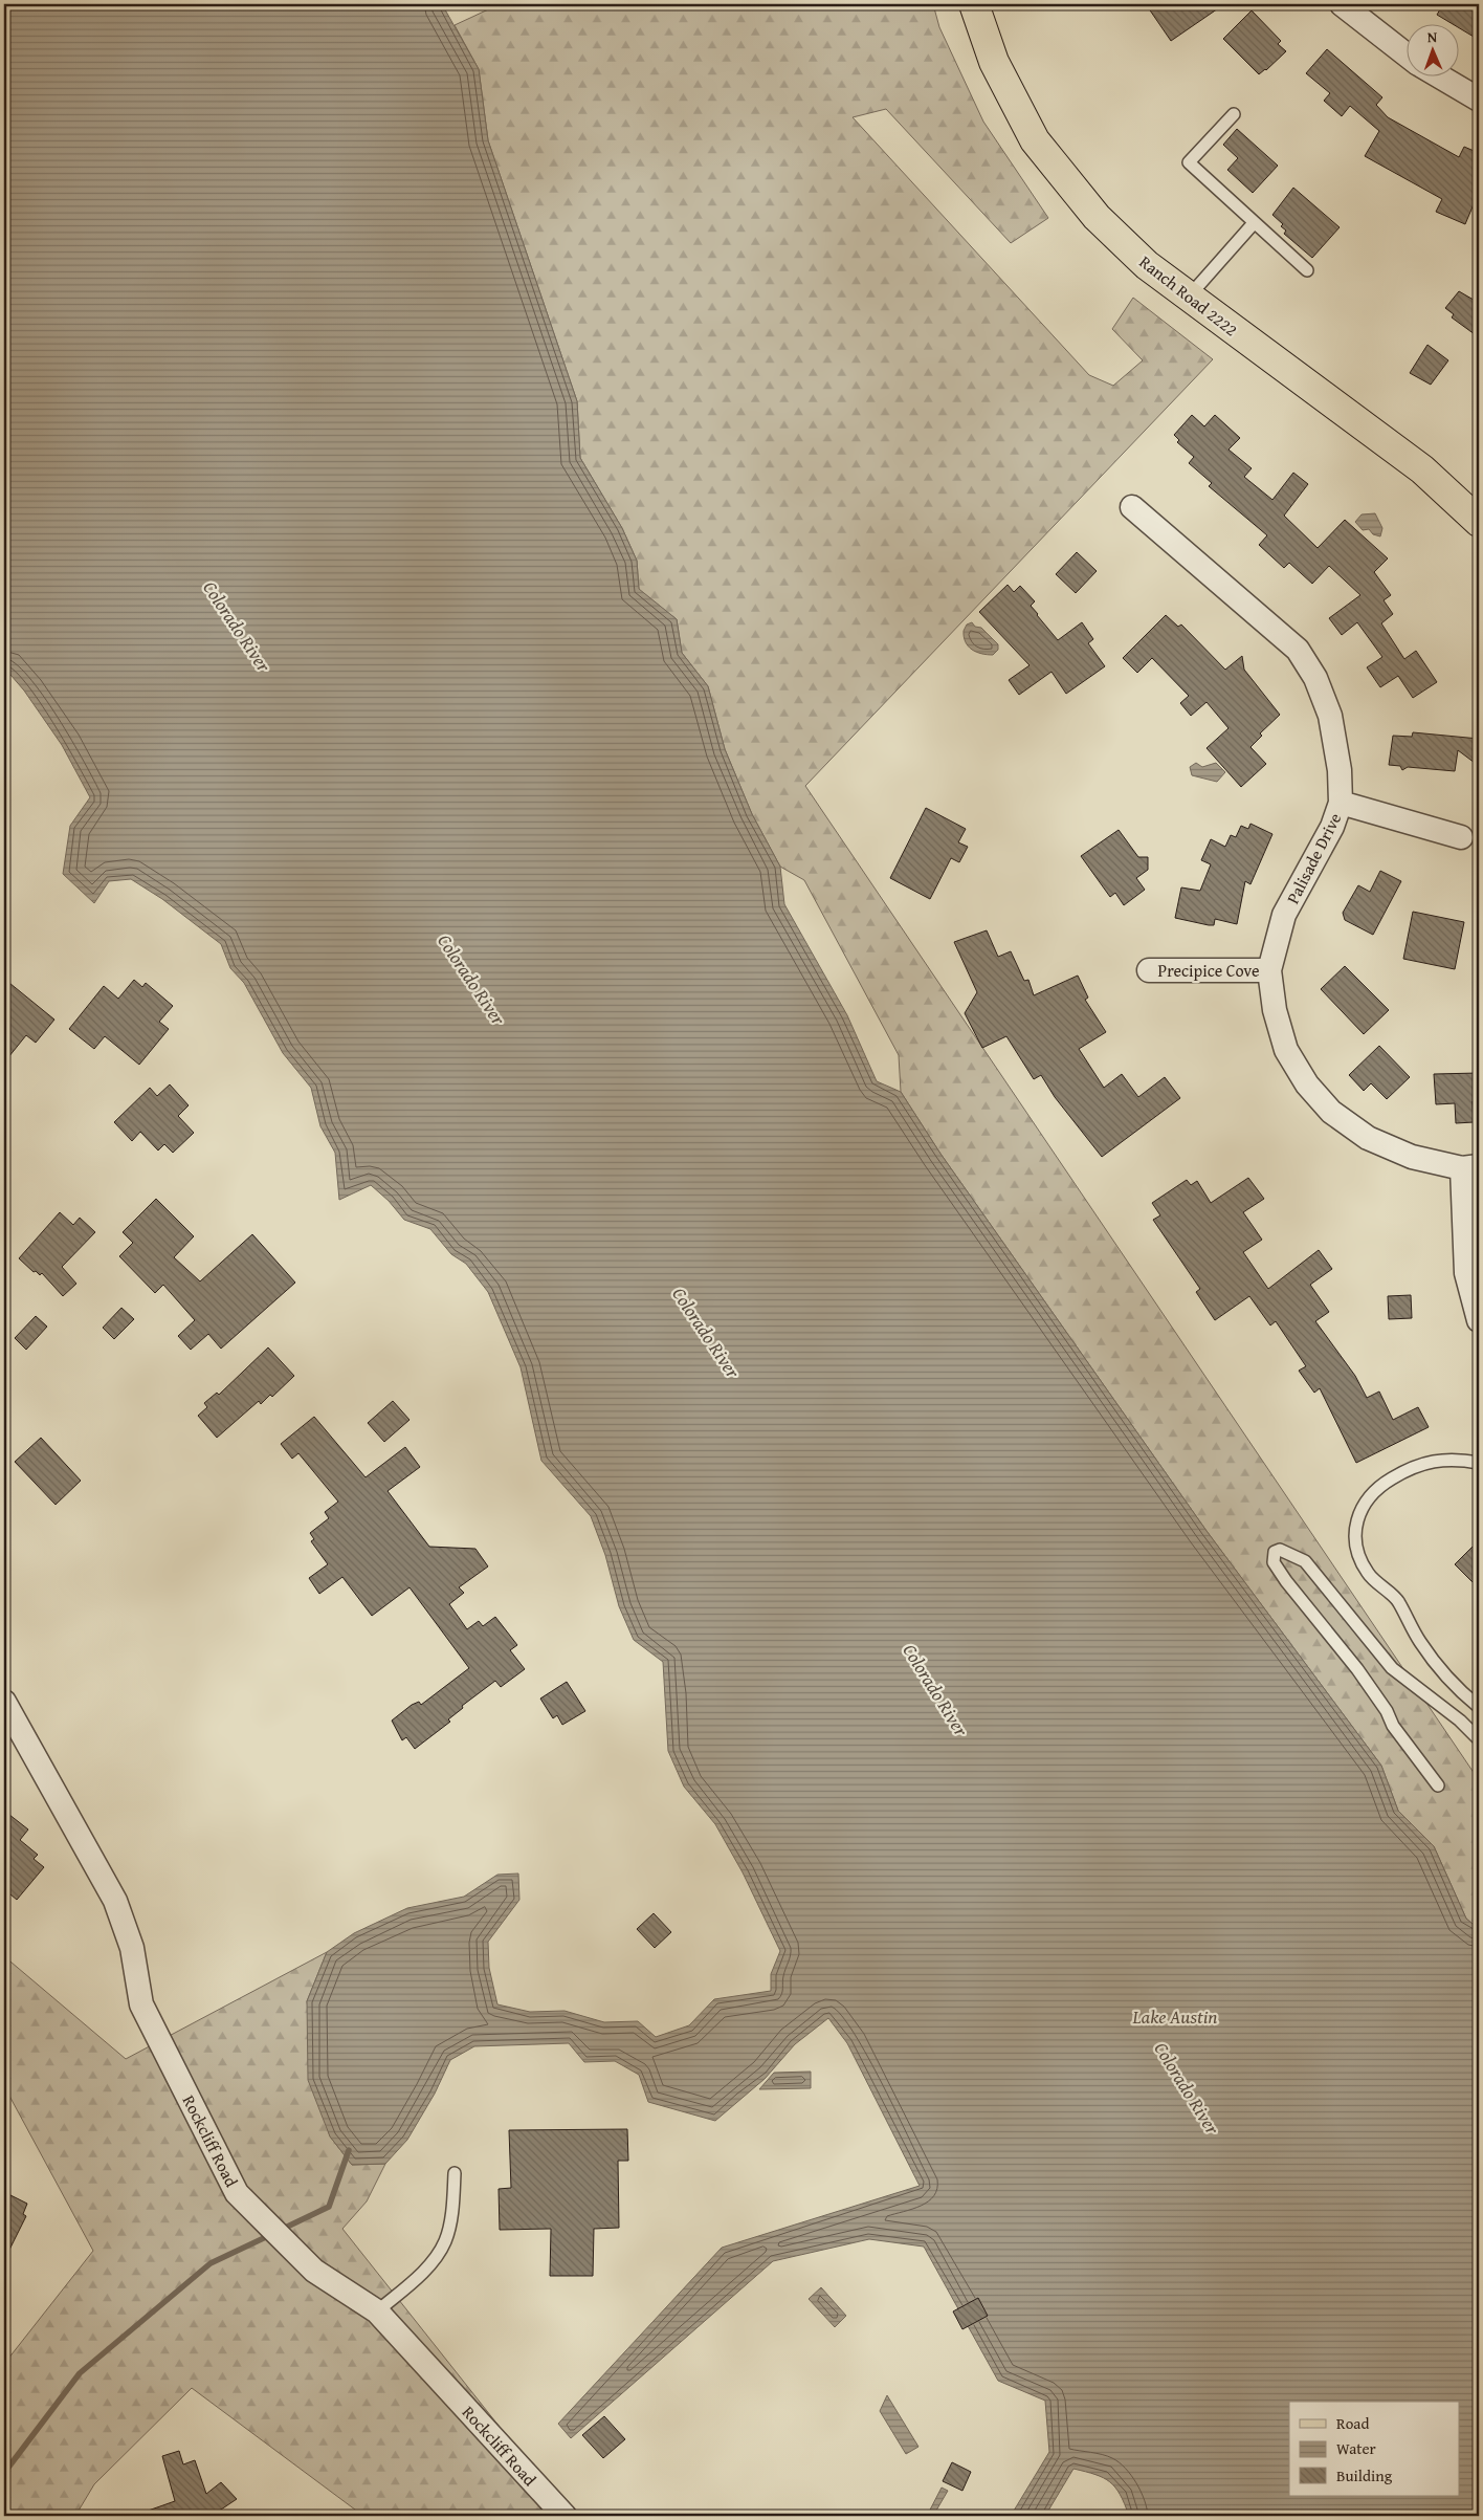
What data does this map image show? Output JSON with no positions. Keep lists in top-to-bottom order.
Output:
{
  "streets": {
    "main road": ["Ranch Road 2222"],
    "street": ["Palisade Drive", "Precipice Cove", "Rockcliff Road"]
  },
  "crossings": [
    ["Palisade Drive", "Precipice Cove"]
  ],
  "water": ["Colorado River", "Lake Austin"],
  "legend": ["Road", "Water", "Building"],
  "north": "top"
}
